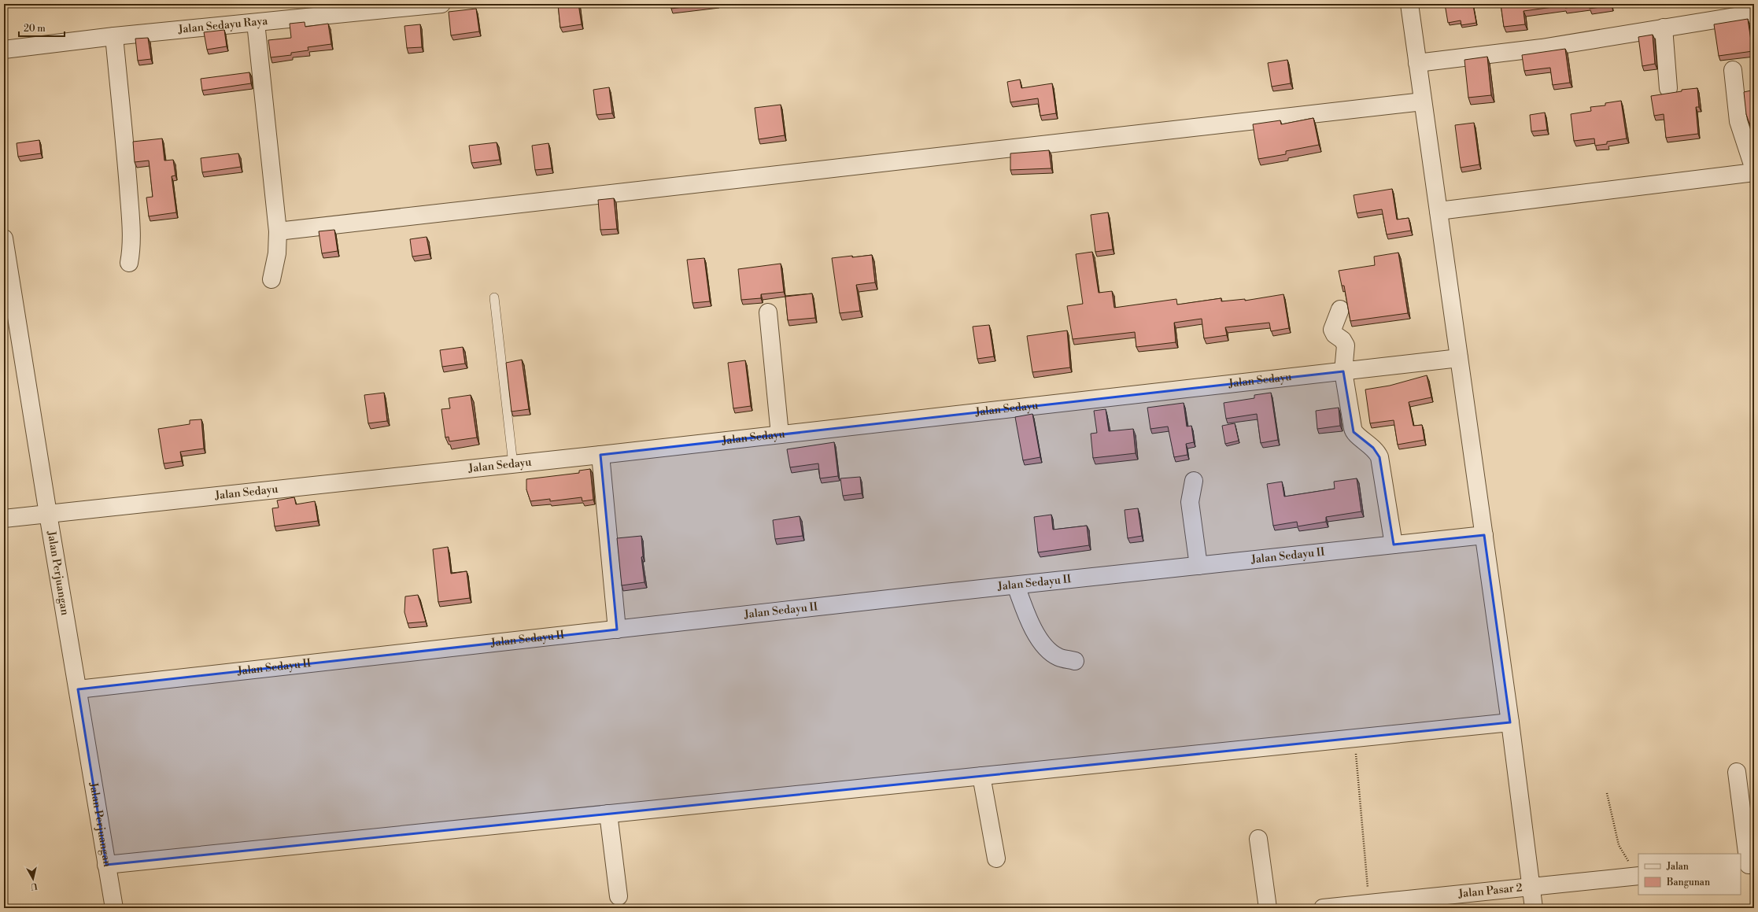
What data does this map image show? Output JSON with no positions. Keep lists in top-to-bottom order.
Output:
{
  "streets": {
    "street": [
      "Jalan Sedayu Raya",
      "Jalan Sedayu",
      "Jalan Sedayu II",
      "Jalan Perjuangan",
      "Jalan Pasar 2"
    ]
  },
  "crossings": [
    ["Jalan Sedayu", "Jalan Perjuangan"],
    ["Jalan Sedayu II", "Jalan Perjuangan"]
  ],
  "legend": ["Jalan", "Bangunan"],
  "scale_bar": "20 m",
  "north": "bottom"
}
